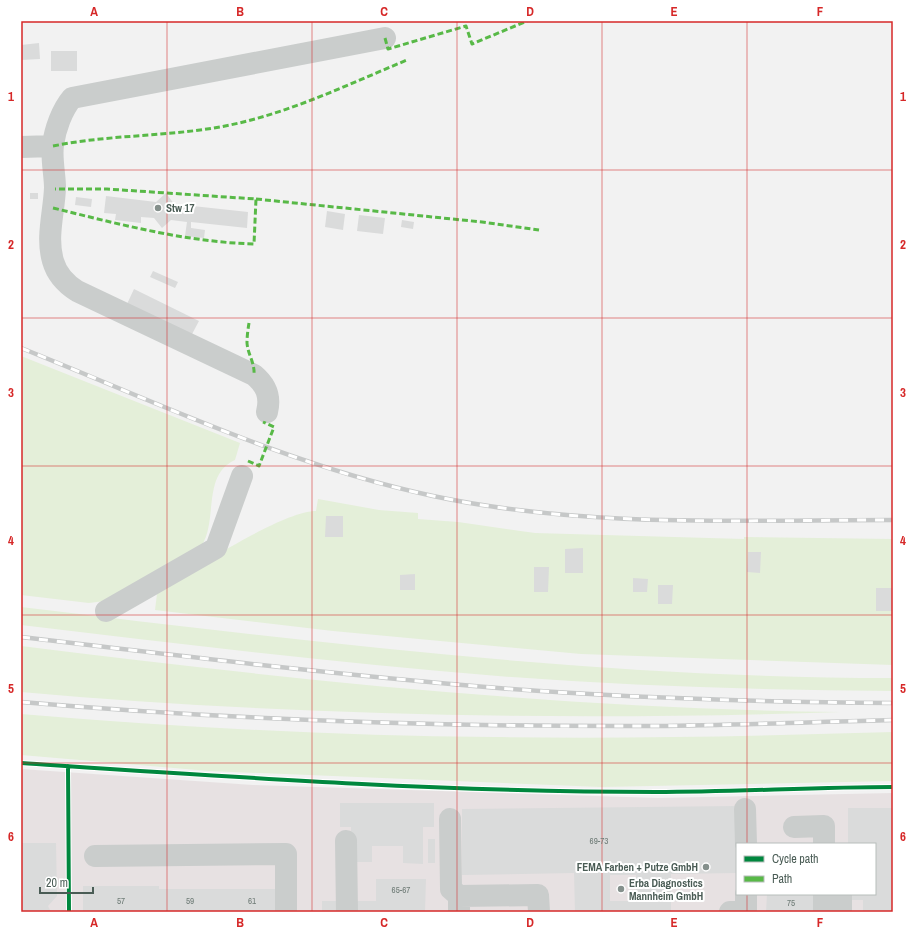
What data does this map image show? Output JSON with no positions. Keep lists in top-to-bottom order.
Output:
{
  "places": ["Stw 17", "FEMA Farben + Putze GmbH", "Erba Diagnostics Mannheim GmbH"],
  "house_numbers": [
    "69-73",
    "65-67",
    "57",
    "59",
    "61",
    "75"
  ],
  "legend": ["Cycle path", "Path"],
  "scale_bar": "20 m",
  "grid": {
    "columns": [
      "A",
      "B",
      "C",
      "D",
      "E",
      "F"
    ],
    "rows": [
      "1",
      "2",
      "3",
      "4",
      "5",
      "6"
    ]
  }
}
